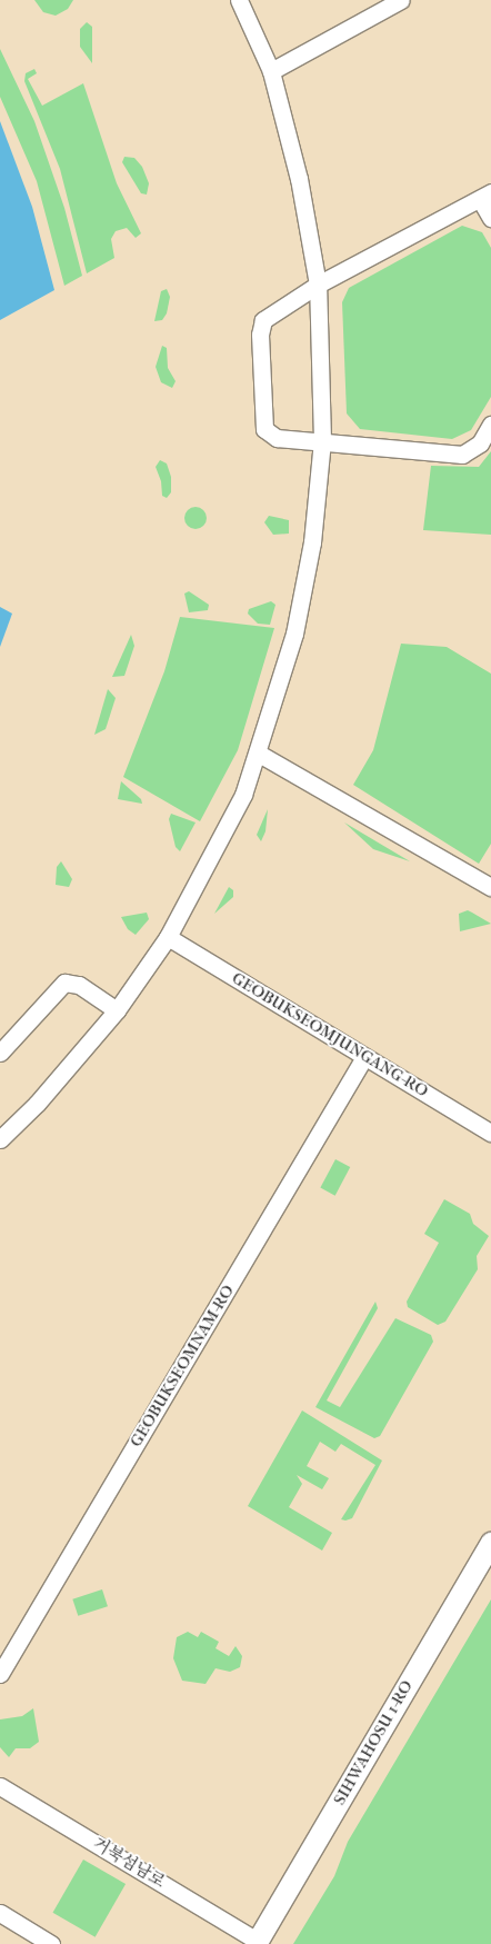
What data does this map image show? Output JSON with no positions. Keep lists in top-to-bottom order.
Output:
{
  "streets": {
    "main road": ["SIHWAHOSU 1-RO"],
    "street": ["GEOBUKSEOMJUNGANG-RO", "GEOBUKSEOMNAM-RO", "거북섬남로"]
  },
  "crossings": [
    ["GEOBUKSEOMJUNGANG-RO", "GEOBUKSEOMNAM-RO"],
    ["SIHWAHOSU 1-RO", "거북섬남로"]
  ]
}
